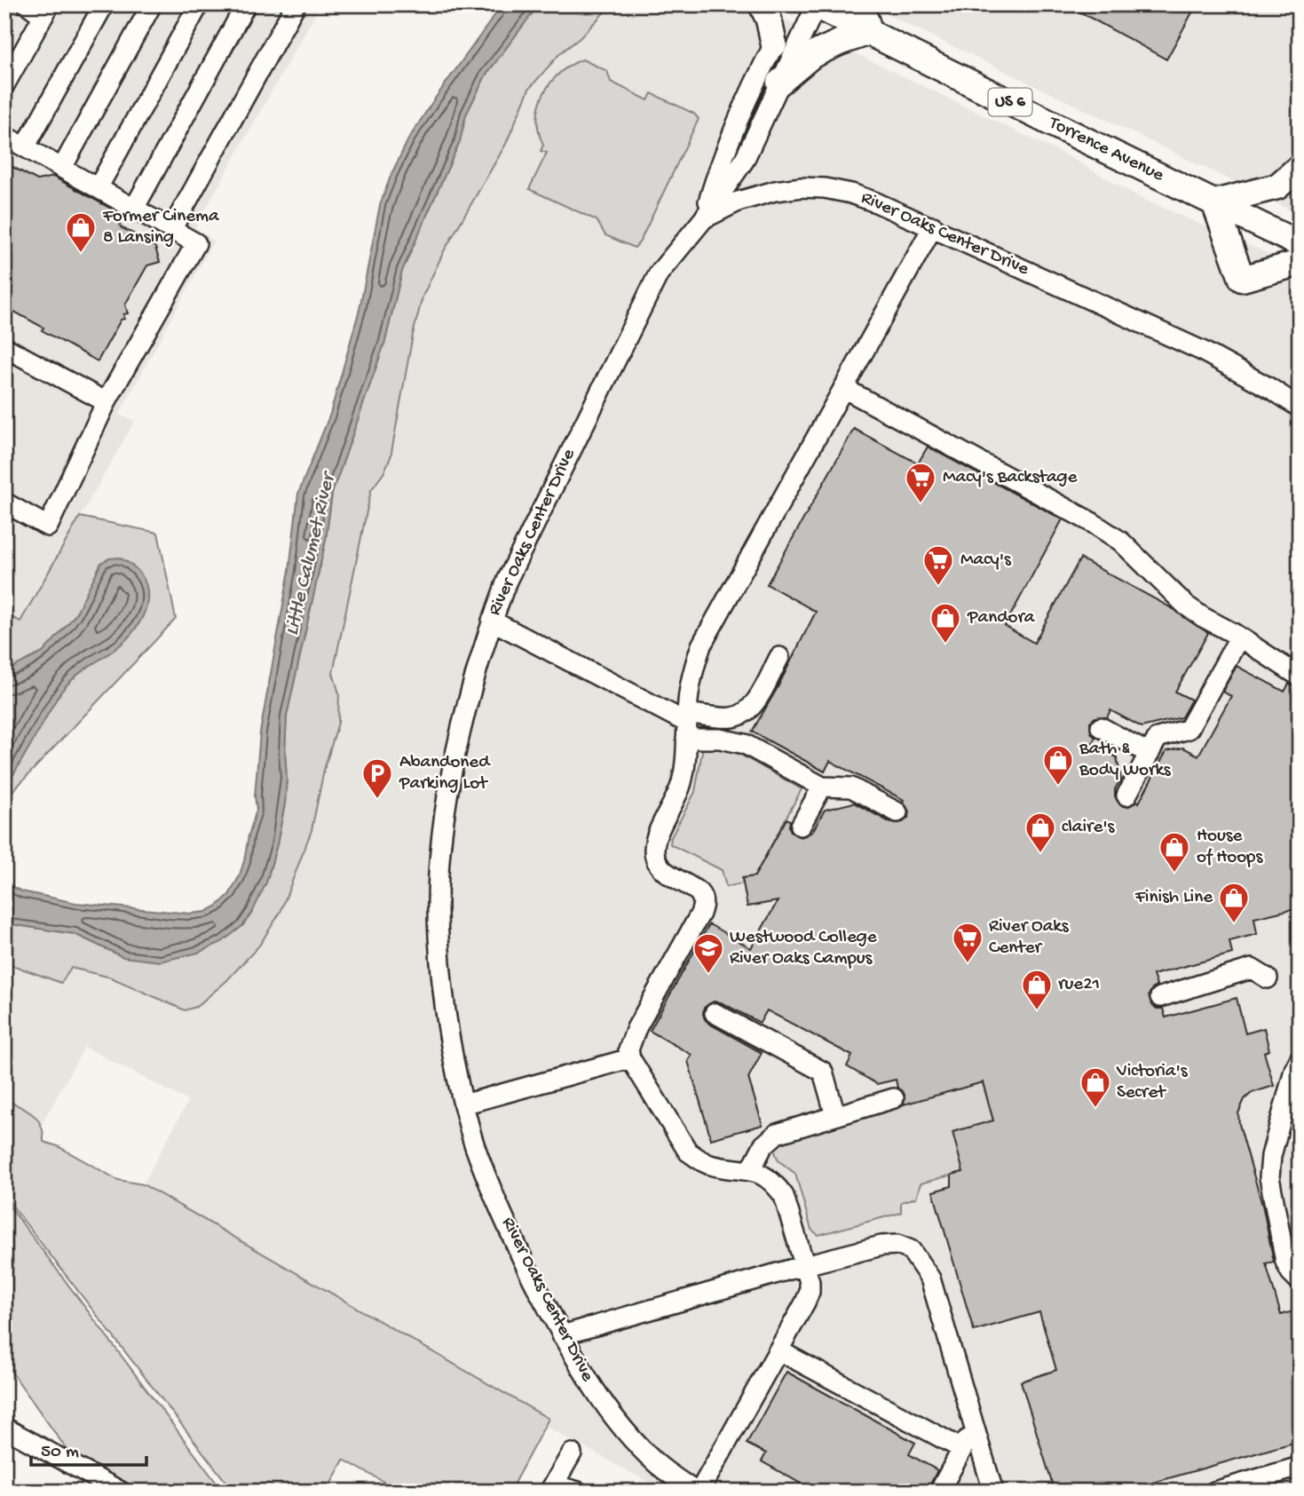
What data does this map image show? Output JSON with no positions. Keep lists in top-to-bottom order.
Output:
{
  "streets": {
    "main road": ["US 6", "Torrence Avenue"],
    "street": ["River Oaks Center Drive"]
  },
  "water": ["Little Calumet River"],
  "places": {
    "shop": [
      "Former Cinema 8 Lansing",
      "Pandora",
      "Bath & Body Works",
      "claire's",
      "House of Hoops",
      "Finish Line",
      "rue21",
      "Victoria's Secret"
    ],
    "supermarket": ["Macy's Backstage", "Macy's", "River Oaks Center"],
    "parking": ["Abandoned Parking Lot"],
    "school or university": ["Westwood College River Oaks Campus"]
  },
  "scale_bar": "50 m"
}
